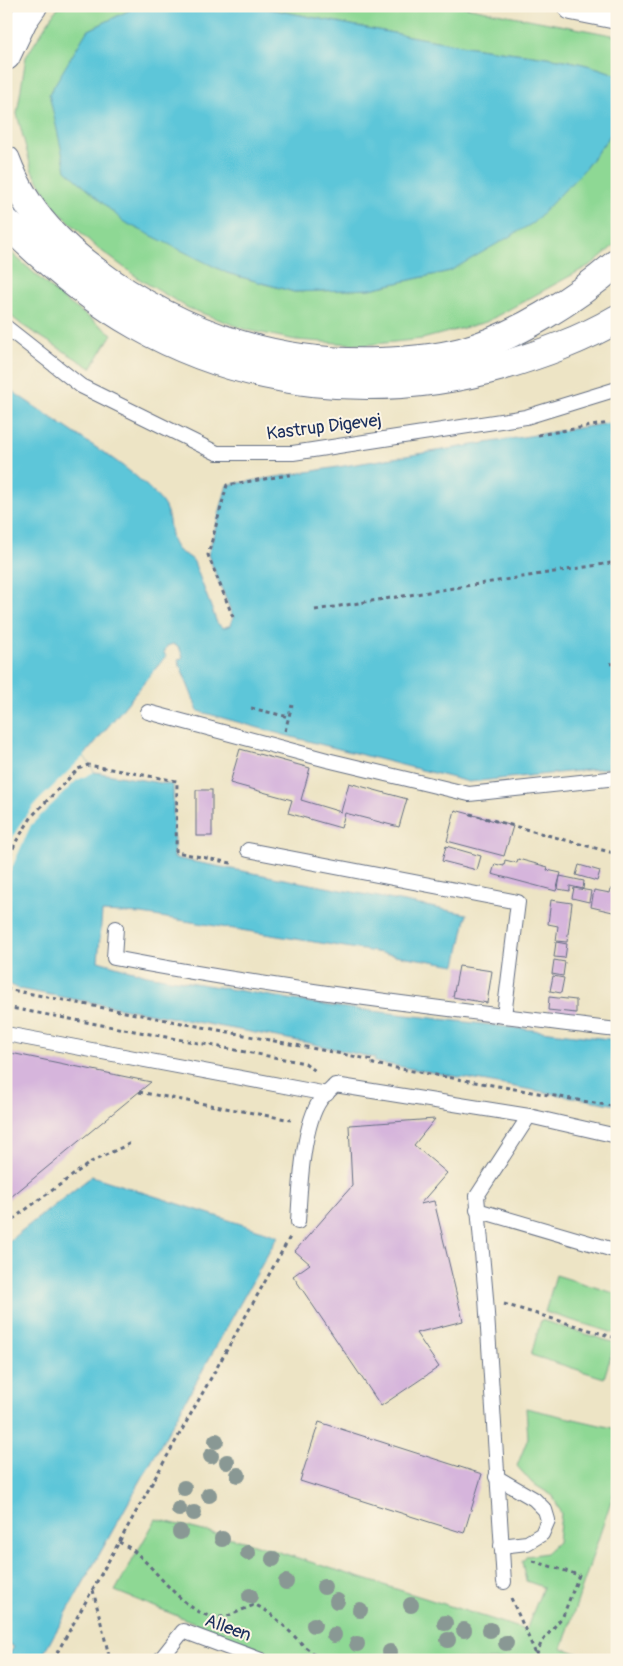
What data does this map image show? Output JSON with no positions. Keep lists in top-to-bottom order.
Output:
{
  "streets": {
    "lane": ["Kastrup Digevej", "Alleen"]
  }
}
